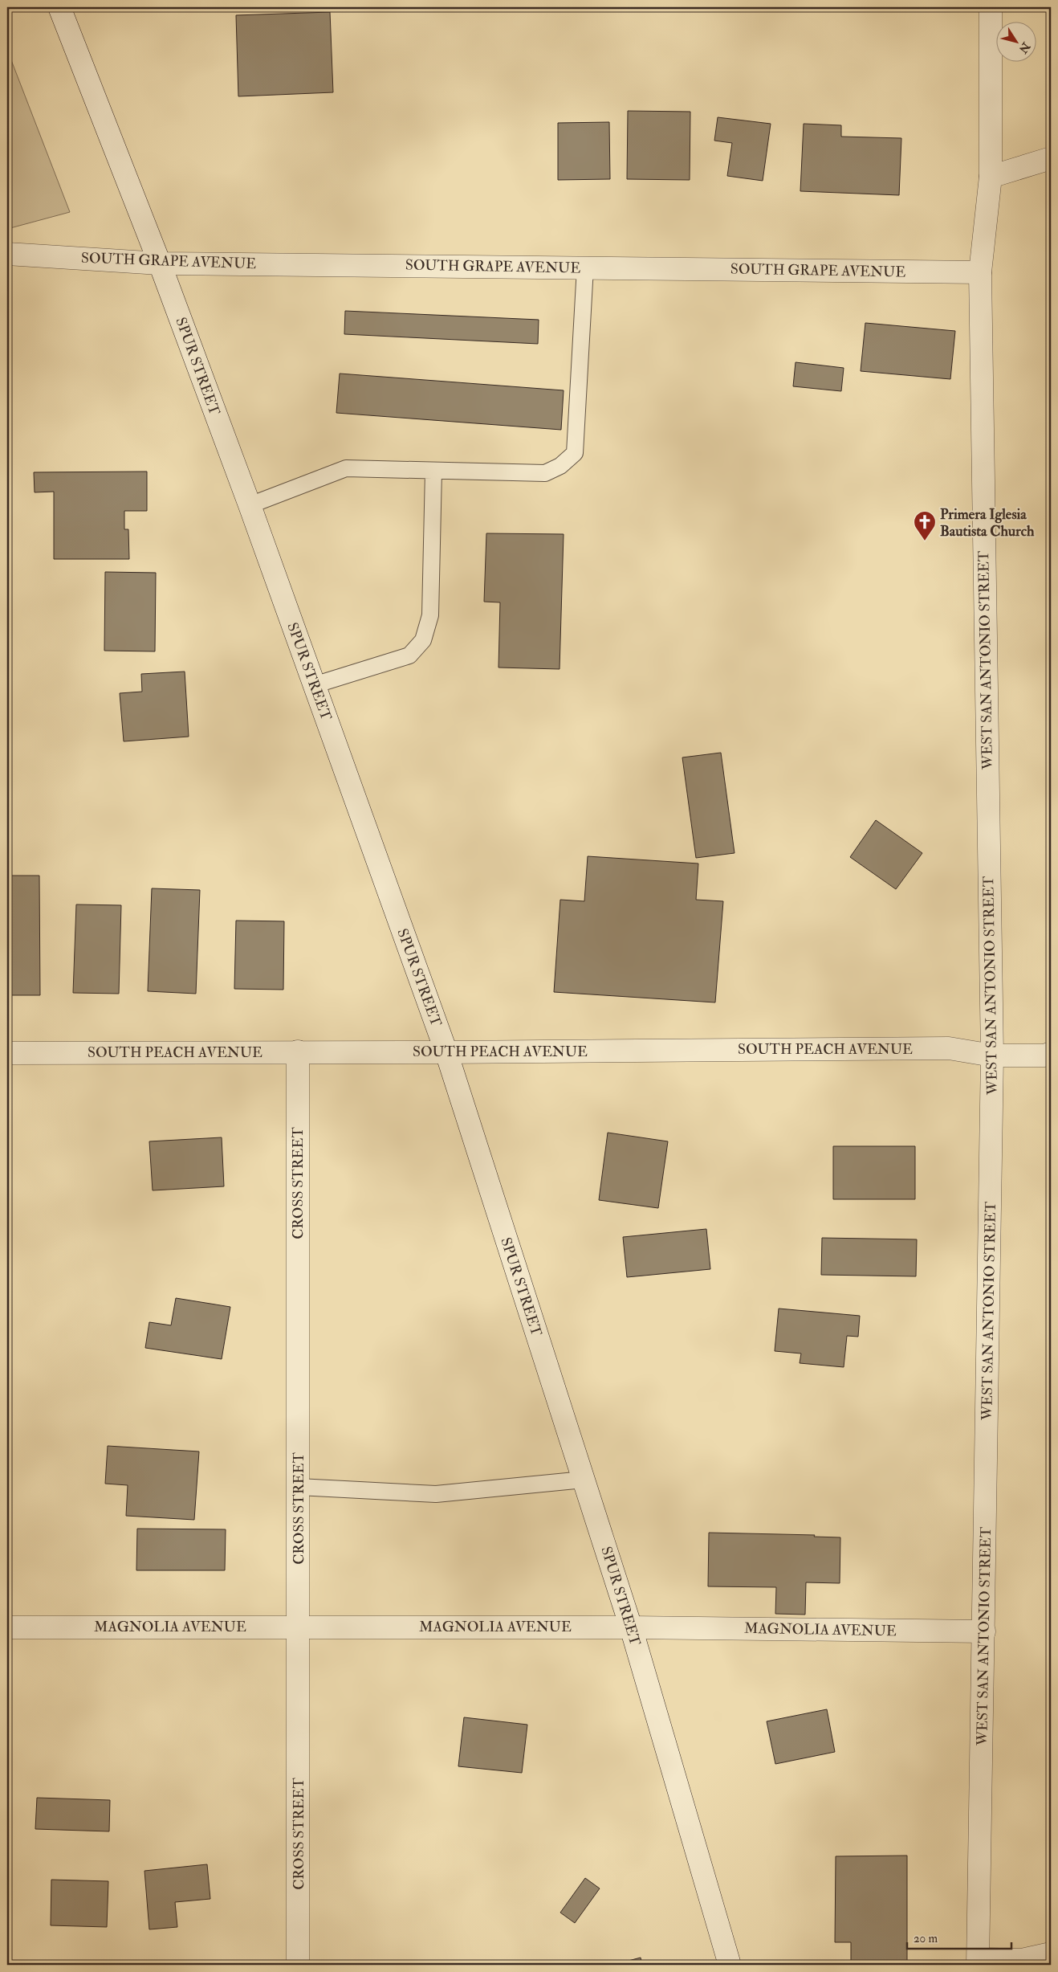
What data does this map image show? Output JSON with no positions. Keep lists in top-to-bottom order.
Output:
{
  "streets": {
    "street": [
      "SOUTH GRAPE AVENUE",
      "SPUR STREET",
      "WEST SAN ANTONIO STREET",
      "SOUTH PEACH AVENUE",
      "CROSS STREET",
      "MAGNOLIA AVENUE"
    ]
  },
  "crossings": [
    ["SOUTH GRAPE AVENUE", "SPUR STREET"],
    ["SOUTH GRAPE AVENUE", "WEST SAN ANTONIO STREET"],
    ["SPUR STREET", "SOUTH PEACH AVENUE"],
    ["SPUR STREET", "MAGNOLIA AVENUE"],
    ["WEST SAN ANTONIO STREET", "SOUTH PEACH AVENUE"],
    ["WEST SAN ANTONIO STREET", "MAGNOLIA AVENUE"],
    ["SOUTH PEACH AVENUE", "CROSS STREET"],
    ["CROSS STREET", "MAGNOLIA AVENUE"]
  ],
  "places": {
    "church": ["Primera Iglesia Bautista Church"]
  },
  "scale_bar": "20 m",
  "north": "bottom right"
}
